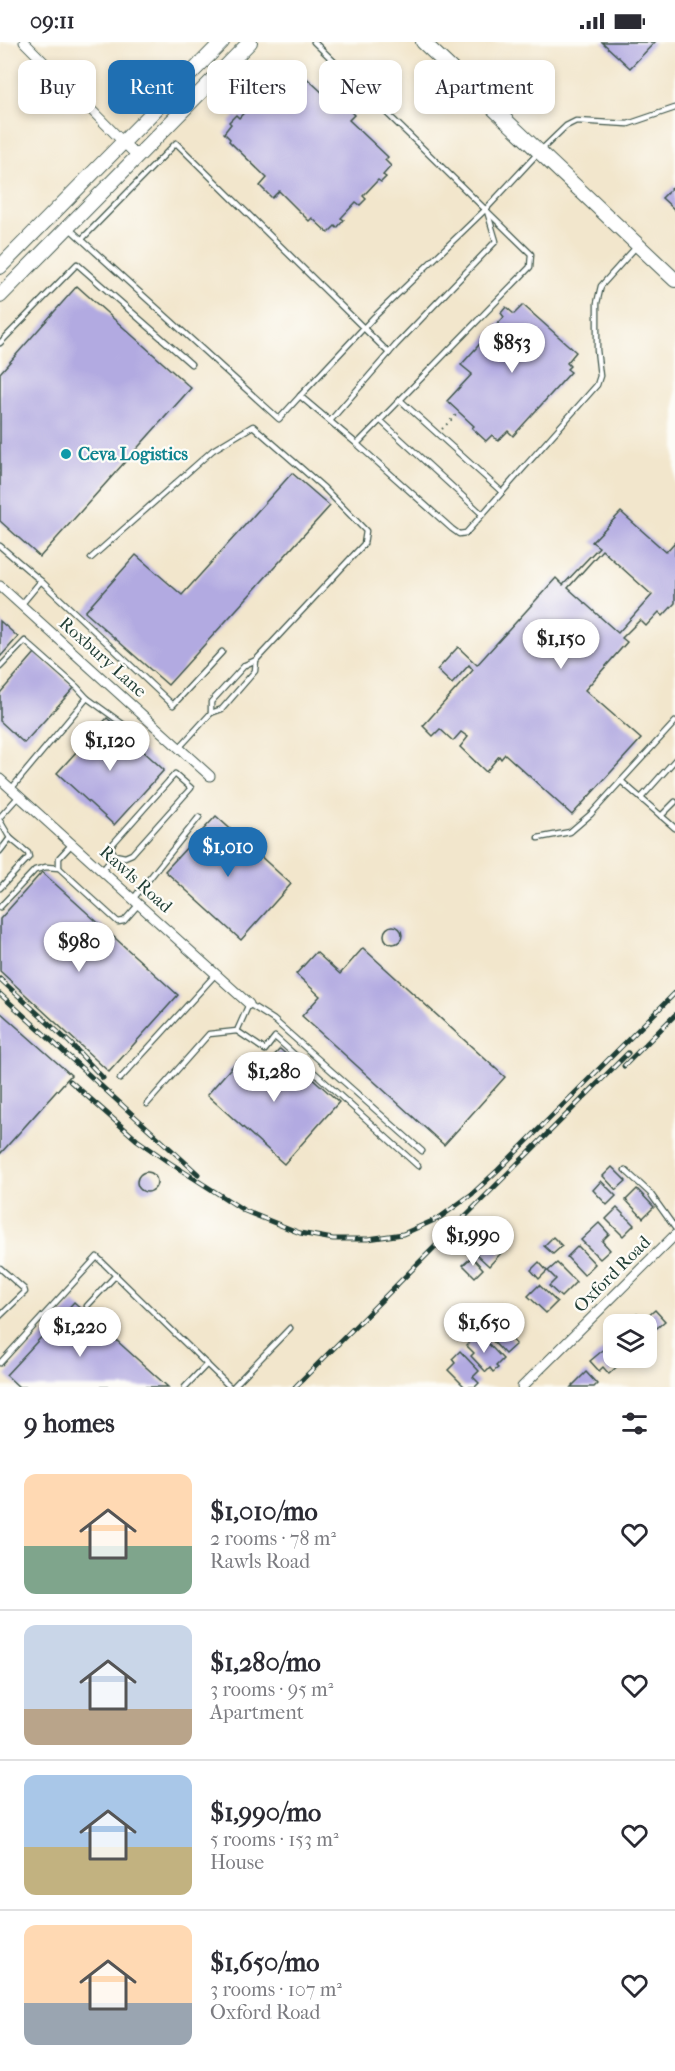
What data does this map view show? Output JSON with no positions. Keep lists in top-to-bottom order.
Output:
{
  "streets": {
    "street": ["Roxbury Lane", "Rawls Road", "Oxford Road"]
  },
  "places": ["Ceva Logistics"],
  "page": {
    "status": "09:11",
    "chip": [
      "Buy",
      "Rent",
      "Filters",
      "New",
      "Apartment"
    ],
    "price": [
      "$853",
      "$1,150",
      "$1,120",
      "$1,010",
      "$980",
      "$1,280",
      "$1,990",
      "$1,650",
      "$1,220"
    ],
    "heading": "9 homes",
    "list": [
      {
        "name": "$1,010/mo",
        "note": "2 rooms · 78 m² · Rawls Road"
      },
      {
        "name": "$1,280/mo",
        "note": "3 rooms · 95 m² · Apartment"
      },
      {
        "name": "$1,990/mo",
        "note": "5 rooms · 153 m² · House"
      },
      {
        "name": "$1,650/mo",
        "note": "3 rooms · 107 m² · Oxford Road"
      }
    ]
  }
}
